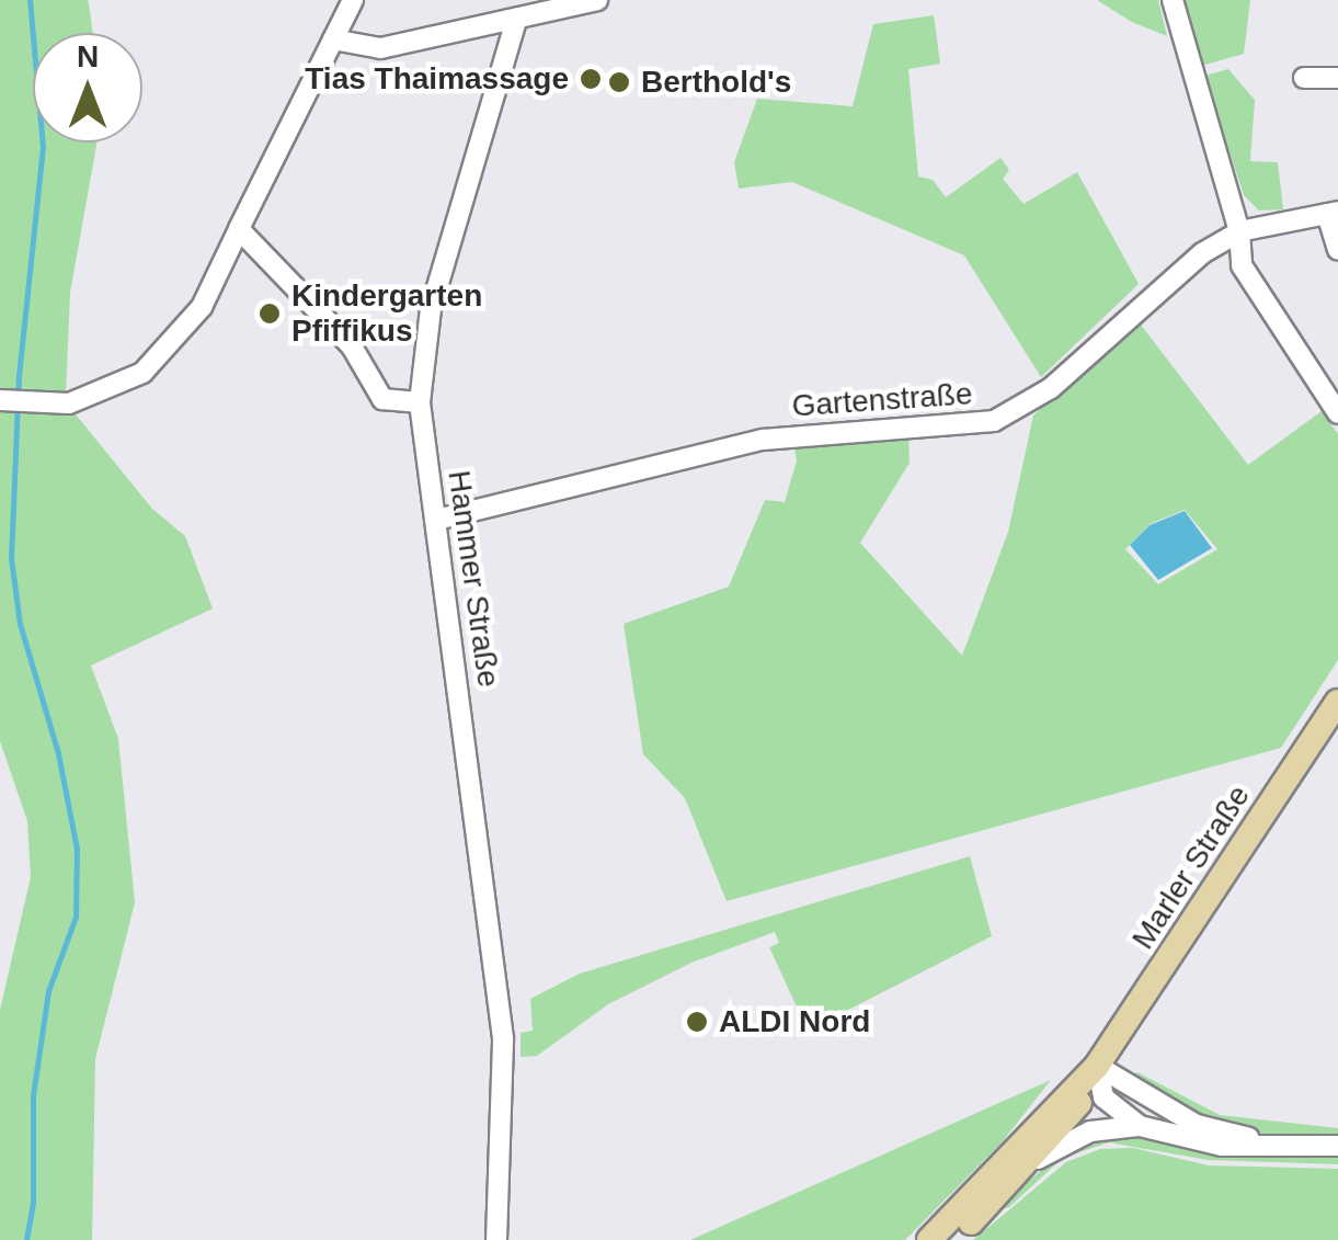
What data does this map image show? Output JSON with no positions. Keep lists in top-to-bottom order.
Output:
{
  "streets": {
    "main road": ["Marler Straße"],
    "street": ["Gartenstraße", "Hammer Straße"]
  },
  "crossings": [
    ["Gartenstraße", "Hammer Straße"]
  ],
  "places": [
    "Tias Thaimassage",
    "Berthold's",
    "Kindergarten Pfiffikus",
    "ALDI Nord"
  ],
  "north": "top"
}
